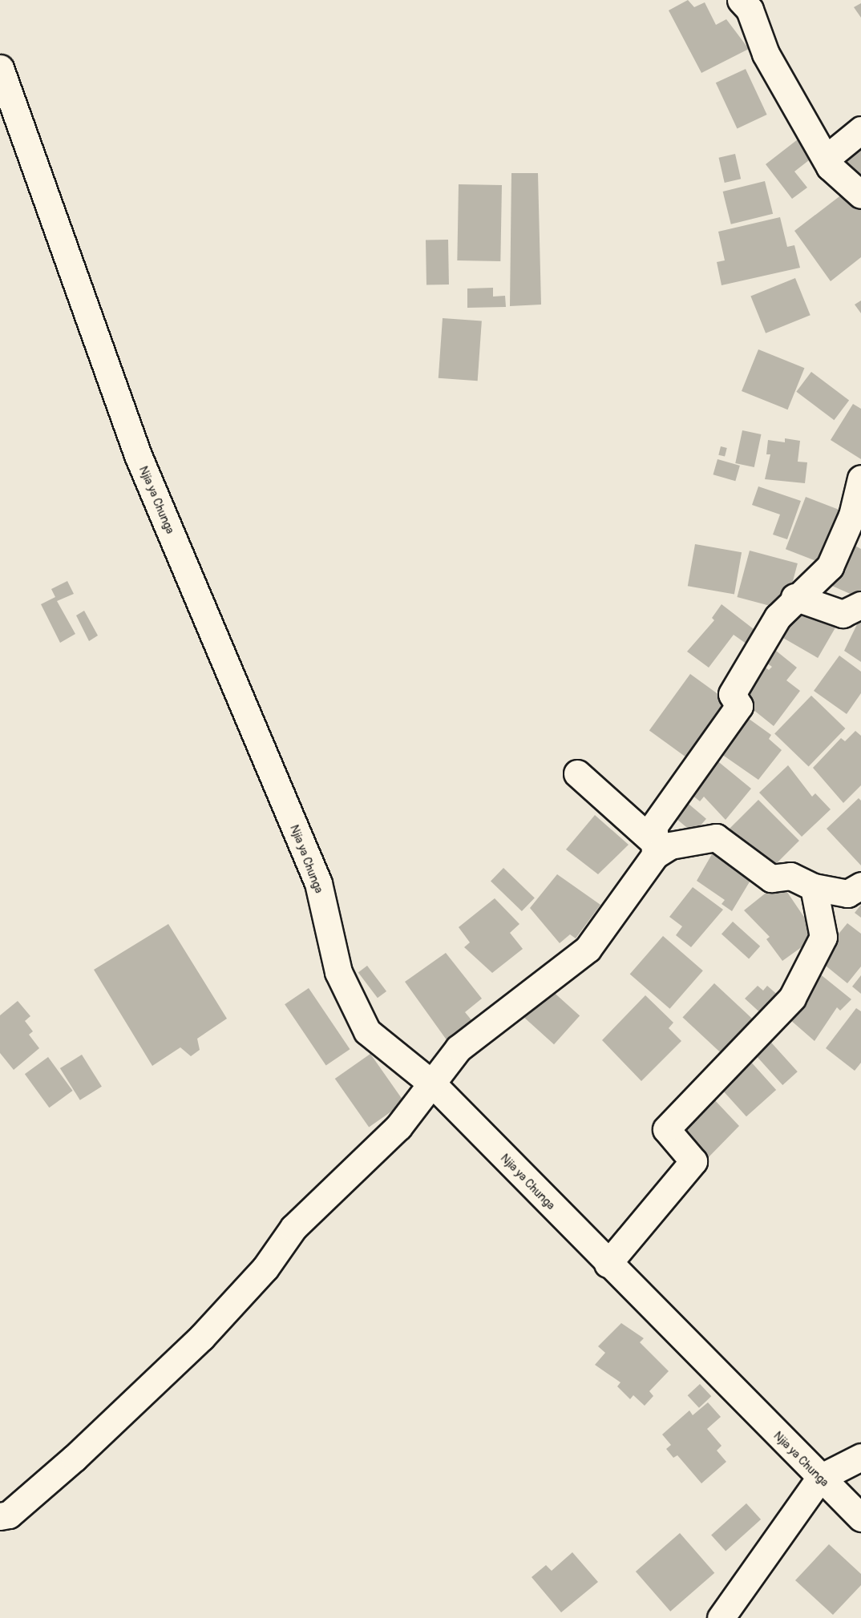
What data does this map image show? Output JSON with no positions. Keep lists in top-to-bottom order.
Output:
{
  "streets": {
    "street": ["Njia ya Chunga"]
  }
}
